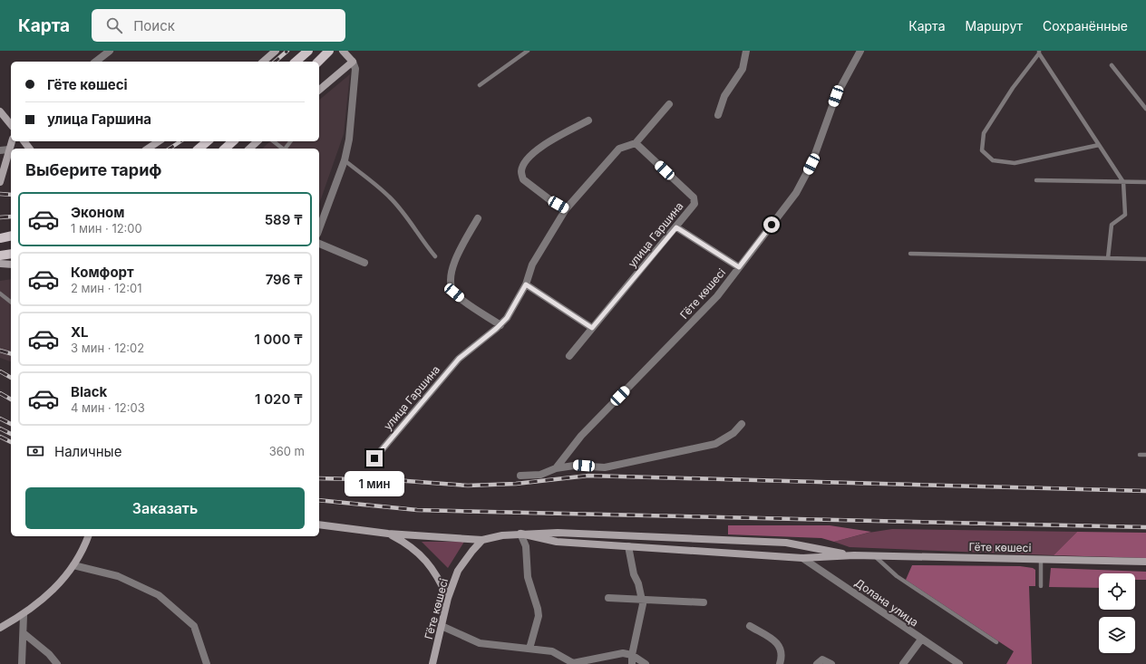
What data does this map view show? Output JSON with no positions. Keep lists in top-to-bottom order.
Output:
{
  "streets": {
    "main road": ["Гёте көшесі"],
    "street": ["улица Гаршина", "Долана улица"]
  },
  "crossings": [
    ["Гёте көшесі", "Долана улица"]
  ],
  "page": {
    "header": "Карта",
    "search": "Поиск",
    "nav": ["Карта", "Маршрут", "Сохранённые"],
    "banner": ["Гёте көшесі", "улица Гаршина"],
    "heading": "Выберите тариф",
    "list": [
      {
        "name": "Эконом",
        "note": "1 мин · 12:00",
        "value": "589 ₸"
      },
      {
        "name": "Комфорт",
        "note": "2 мин · 12:01",
        "value": "796 ₸"
      },
      {
        "name": "XL",
        "note": "3 мин · 12:02",
        "value": "1 000 ₸"
      },
      {
        "name": "Black",
        "note": "4 мин · 12:03",
        "value": "1 020 ₸"
      }
    ],
    "pay": ["Наличные", "360 m"],
    "bubble": "1 мин",
    "buttons": "Заказать"
  }
}
